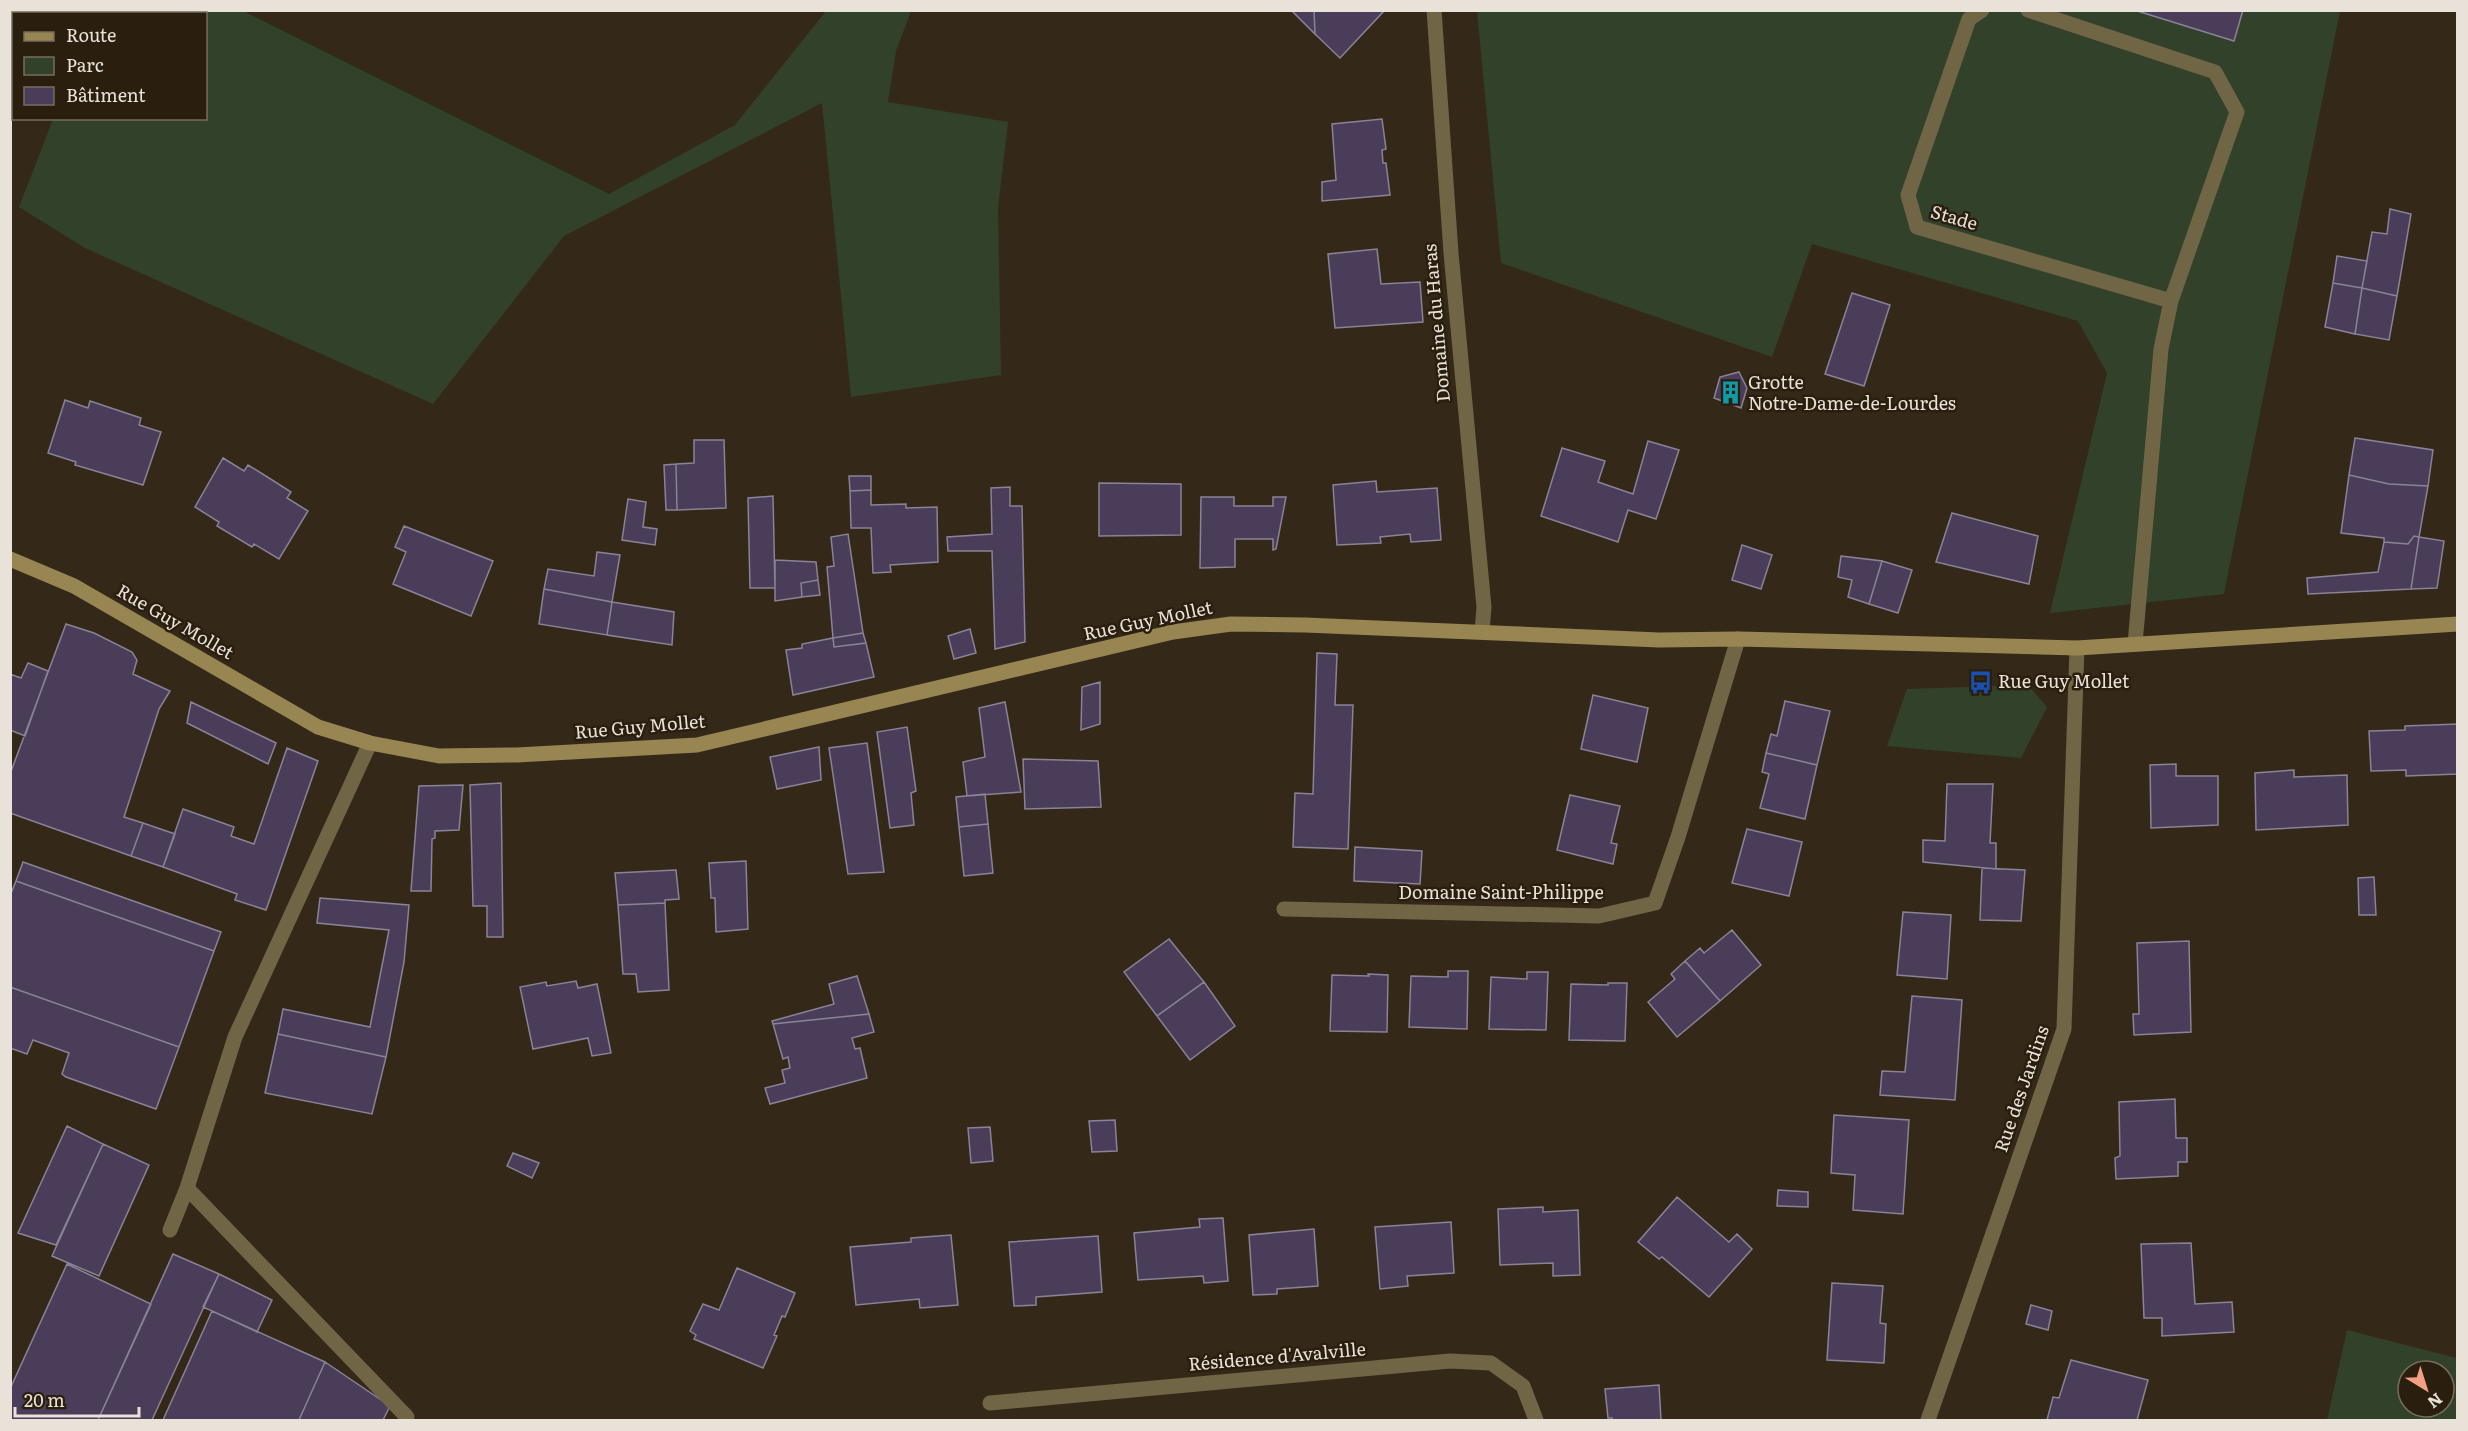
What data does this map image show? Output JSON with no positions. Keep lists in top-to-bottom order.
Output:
{
  "streets": {
    "street": [
      "Stade",
      "Domaine du Haras",
      "Rue Guy Mollet",
      "Domaine Saint-Philippe",
      "Rue des Jardins",
      "Résidence d'Avalville"
    ]
  },
  "crossings": [
    ["Domaine du Haras", "Rue Guy Mollet"],
    ["Rue Guy Mollet", "Domaine Saint-Philippe"],
    ["Rue Guy Mollet", "Rue des Jardins"]
  ],
  "places": {
    "building": ["Grotte Notre-Dame-de-Lourdes"],
    "bus stop": ["Rue Guy Mollet"]
  },
  "legend": ["Route", "Parc", "Bâtiment"],
  "scale_bar": "20 m",
  "north": "bottom right"
}
